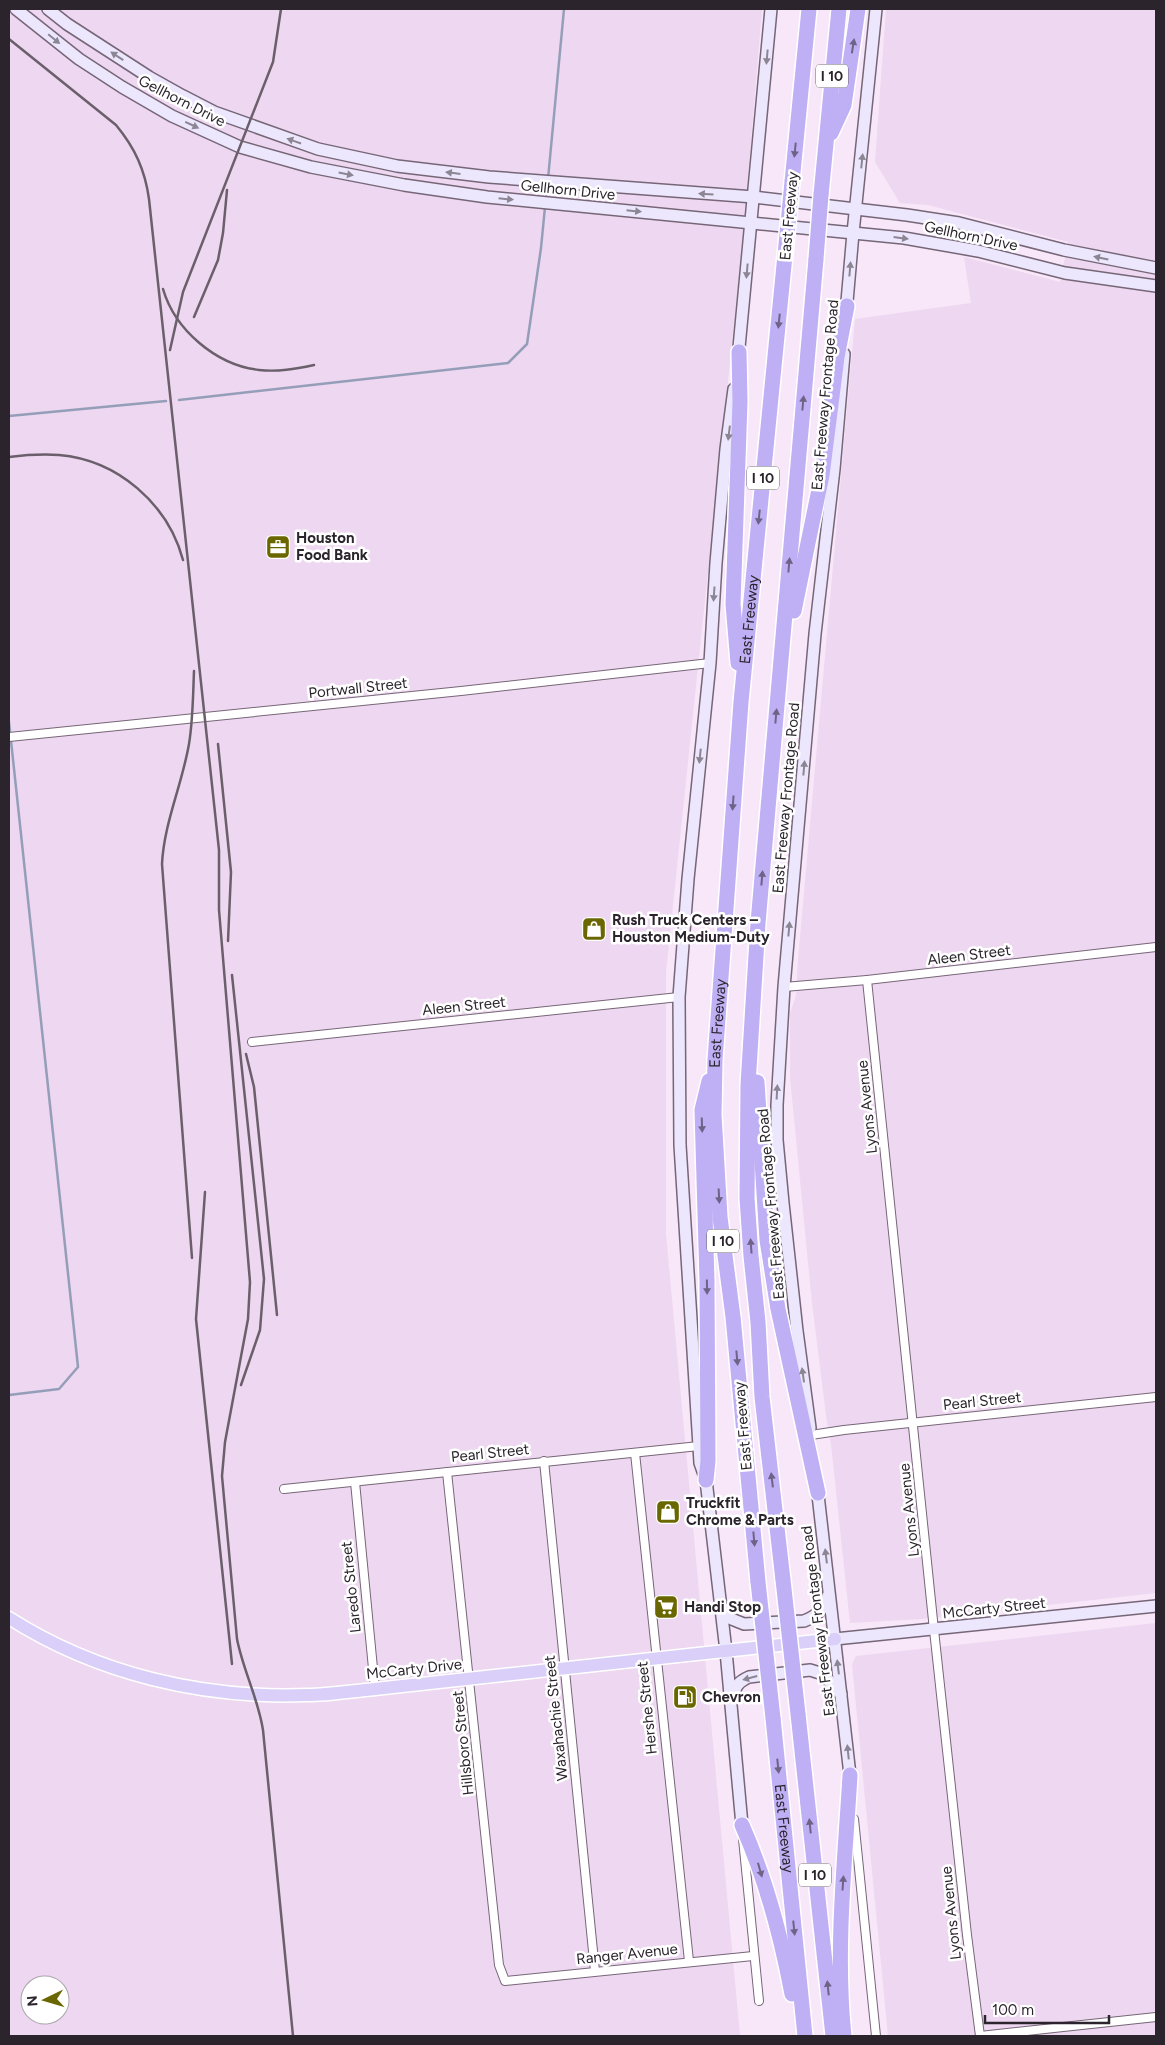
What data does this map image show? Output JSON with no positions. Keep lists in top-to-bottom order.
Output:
{
  "streets": {
    "highway": ["I 10", "East Freeway"],
    "main road": [
      "Gellhorn Drive",
      "East Freeway Frontage Road",
      "McCarty Street",
      "McCarty Drive"
    ],
    "street": [
      "Portwall Street",
      "Aleen Street",
      "Lyons Avenue",
      "Pearl Street",
      "Laredo Street",
      "Hershe Street",
      "Waxahachie Street",
      "Hillsboro Street",
      "Ranger Avenue"
    ]
  },
  "crossings": [
    ["Gellhorn Drive", "East Freeway Frontage Road"],
    ["East Freeway Frontage Road", "Aleen Street"],
    ["East Freeway Frontage Road", "Pearl Street"],
    ["East Freeway Frontage Road", "McCarty Street"],
    ["East Freeway Frontage Road", "McCarty Drive"],
    ["Aleen Street", "Lyons Avenue"],
    ["Lyons Avenue", "Pearl Street"],
    ["Lyons Avenue", "McCarty Street"],
    ["Pearl Street", "Laredo Street"],
    ["Pearl Street", "Hershe Street"],
    ["Pearl Street", "Waxahachie Street"],
    ["Pearl Street", "Hillsboro Street"],
    ["Laredo Street", "McCarty Drive"],
    ["McCarty Street", "McCarty Drive"],
    ["McCarty Drive", "Hershe Street"],
    ["McCarty Drive", "Waxahachie Street"],
    ["McCarty Drive", "Hillsboro Street"],
    ["Hershe Street", "Ranger Avenue"],
    ["Waxahachie Street", "Ranger Avenue"],
    ["Hillsboro Street", "Ranger Avenue"]
  ],
  "one_way": ["East Freeway Frontage Road"],
  "places": {
    "office": ["Houston Food Bank"],
    "shop": ["Rush Truck Centers – Houston Medium-Duty", "Truckfit Chrome & Parts"],
    "supermarket": ["Handi Stop"],
    "fuel station": ["Chevron"]
  },
  "scale_bar": "100 m",
  "north": "left"
}
